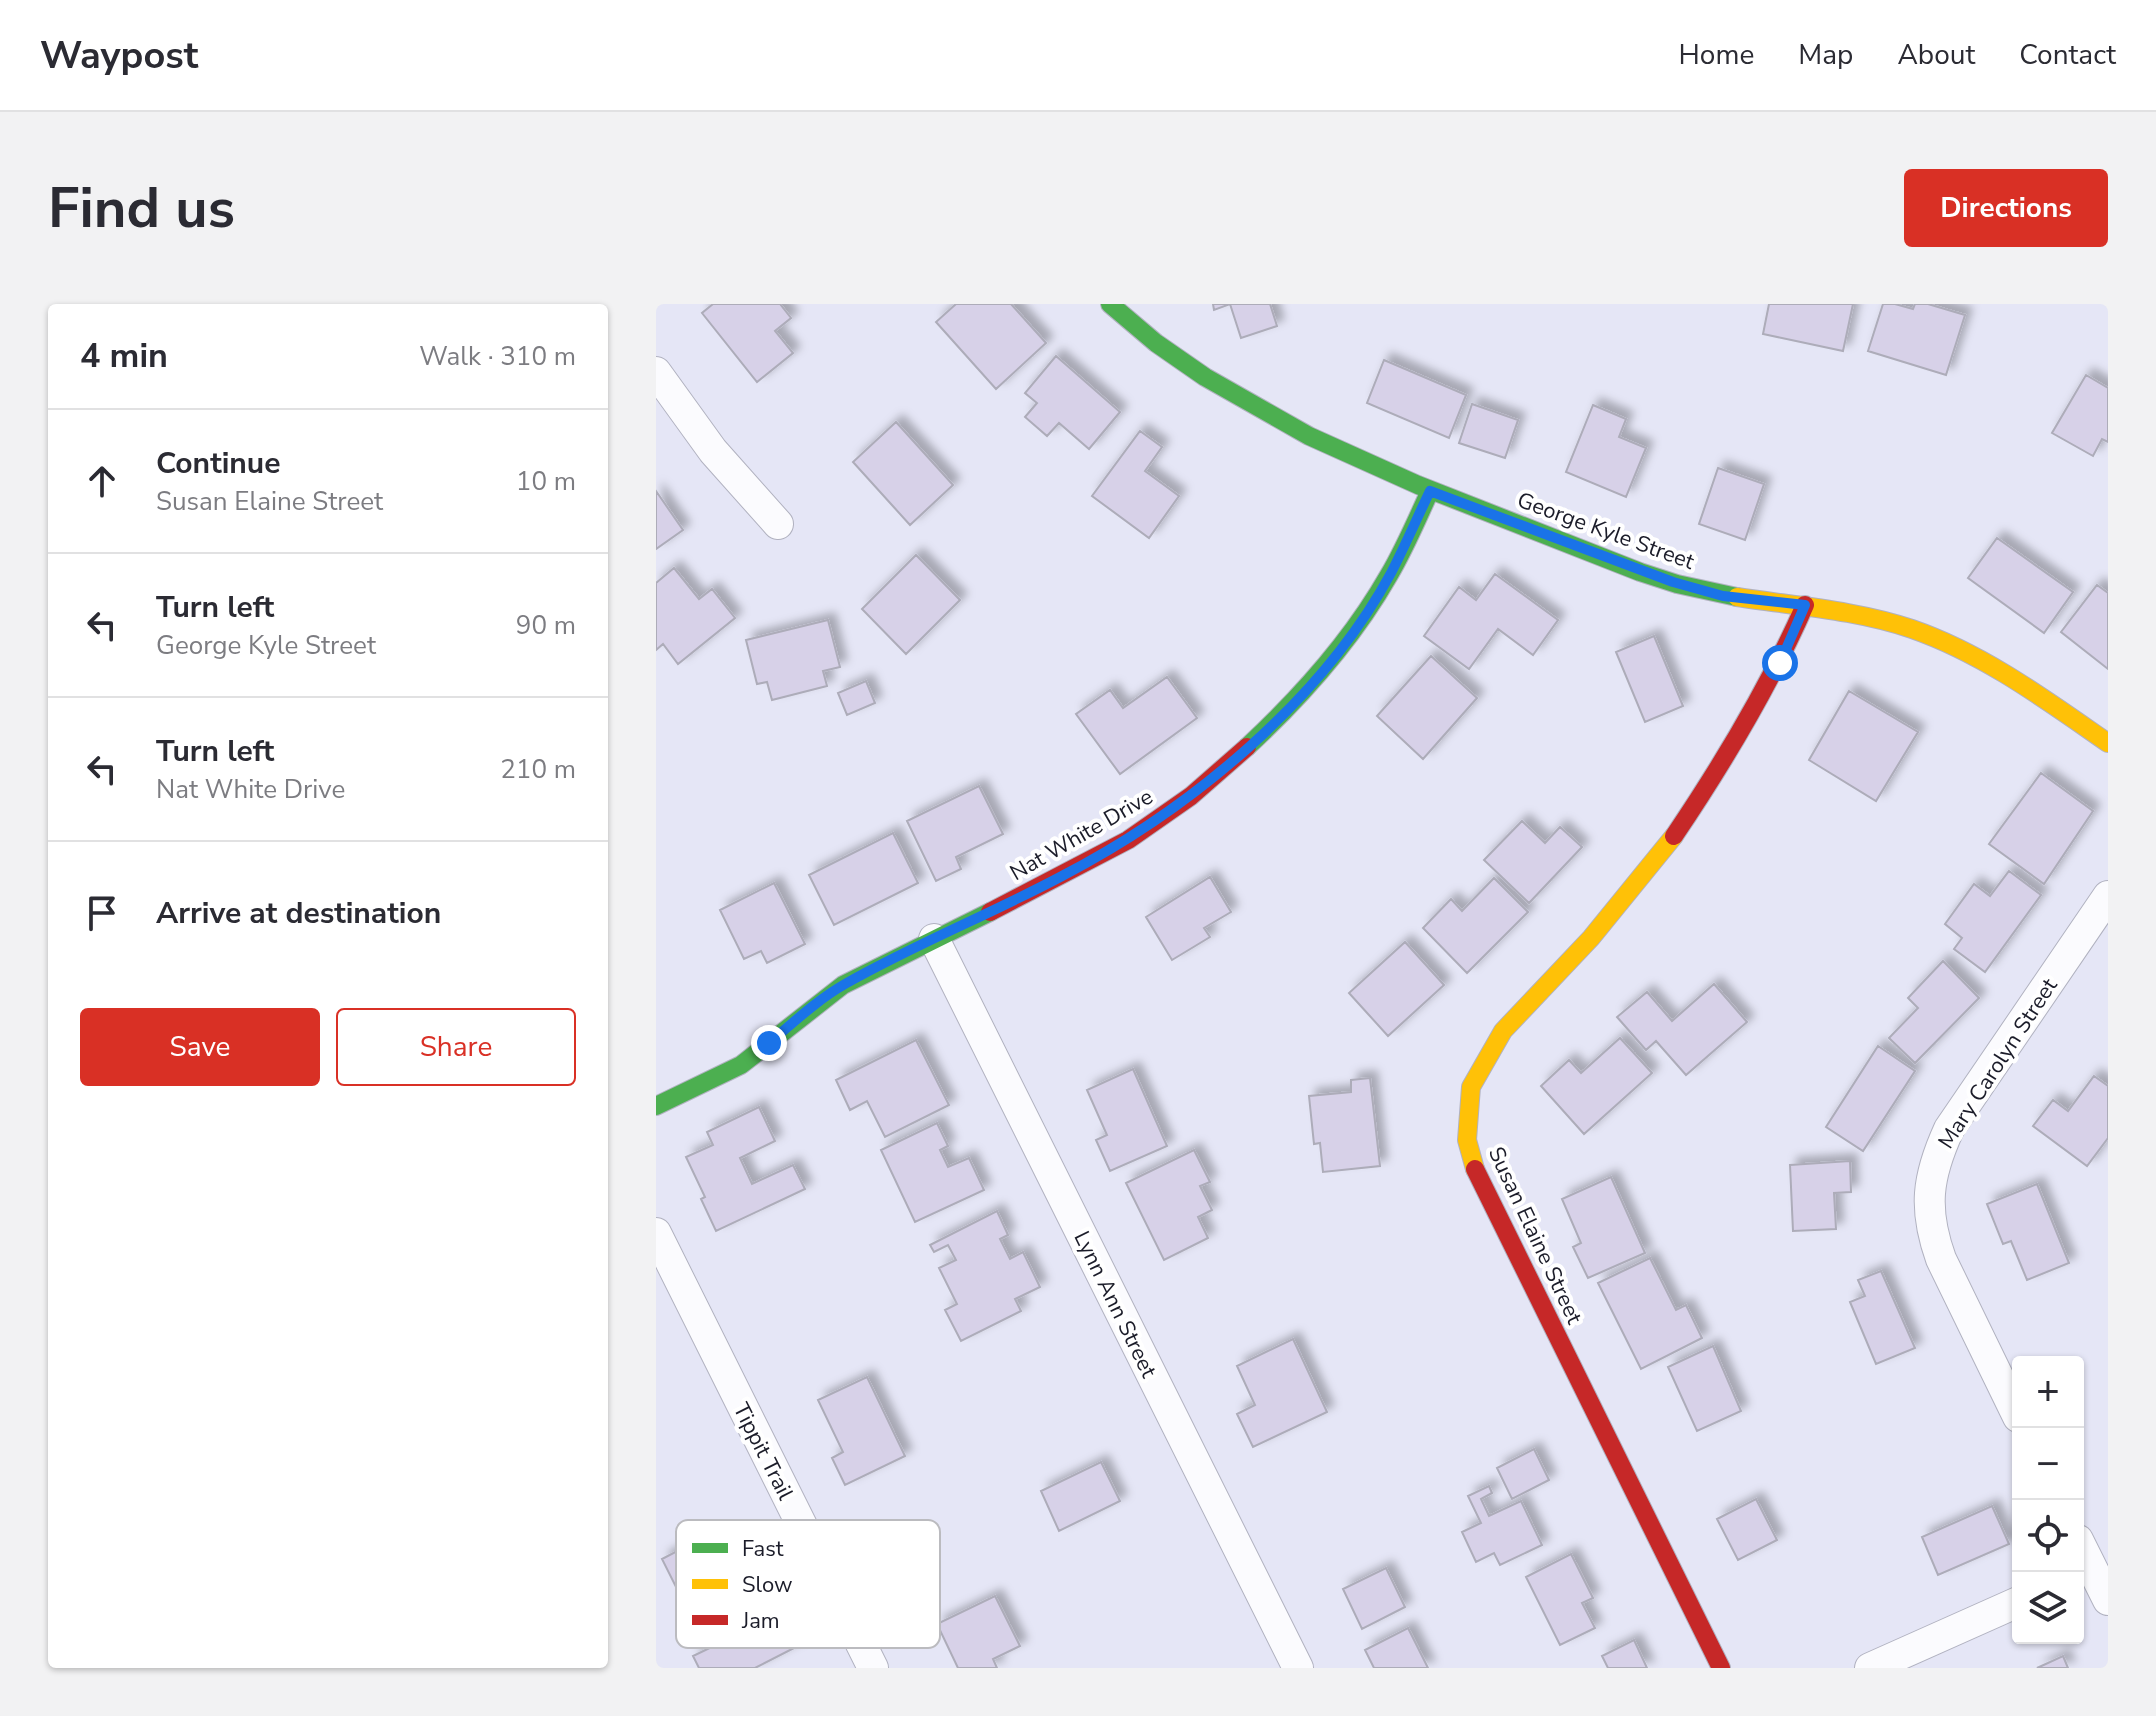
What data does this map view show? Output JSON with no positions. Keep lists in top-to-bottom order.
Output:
{
  "streets": {
    "street": [
      "George Kyle Street",
      "Nat White Drive",
      "Mary Carolyn Street",
      "Susan Elaine Street",
      "Lynn Ann Street",
      "Tippit Trail"
    ]
  },
  "crossings": [
    ["George Kyle Street", "Nat White Drive"],
    ["George Kyle Street", "Susan Elaine Street"],
    ["Nat White Drive", "Lynn Ann Street"]
  ],
  "legend": ["Fast", "Slow", "Jam"],
  "page": {
    "header": "Waypost",
    "nav": [
      "Home",
      "Map",
      "About",
      "Contact"
    ],
    "buttons": [
      "Directions",
      ["Save", "Share"]
    ],
    "title": "Find us",
    "heading": ["4 min", "Walk · 310 m"],
    "list": [
      ["Continue", "Susan Elaine Street", "10 m"],
      ["Turn left", "George Kyle Street", "90 m"],
      ["Turn left", "Nat White Drive", "210 m"],
      "Arrive at destination"
    ],
    "map_buttons": ["+", "−"]
  }
}
